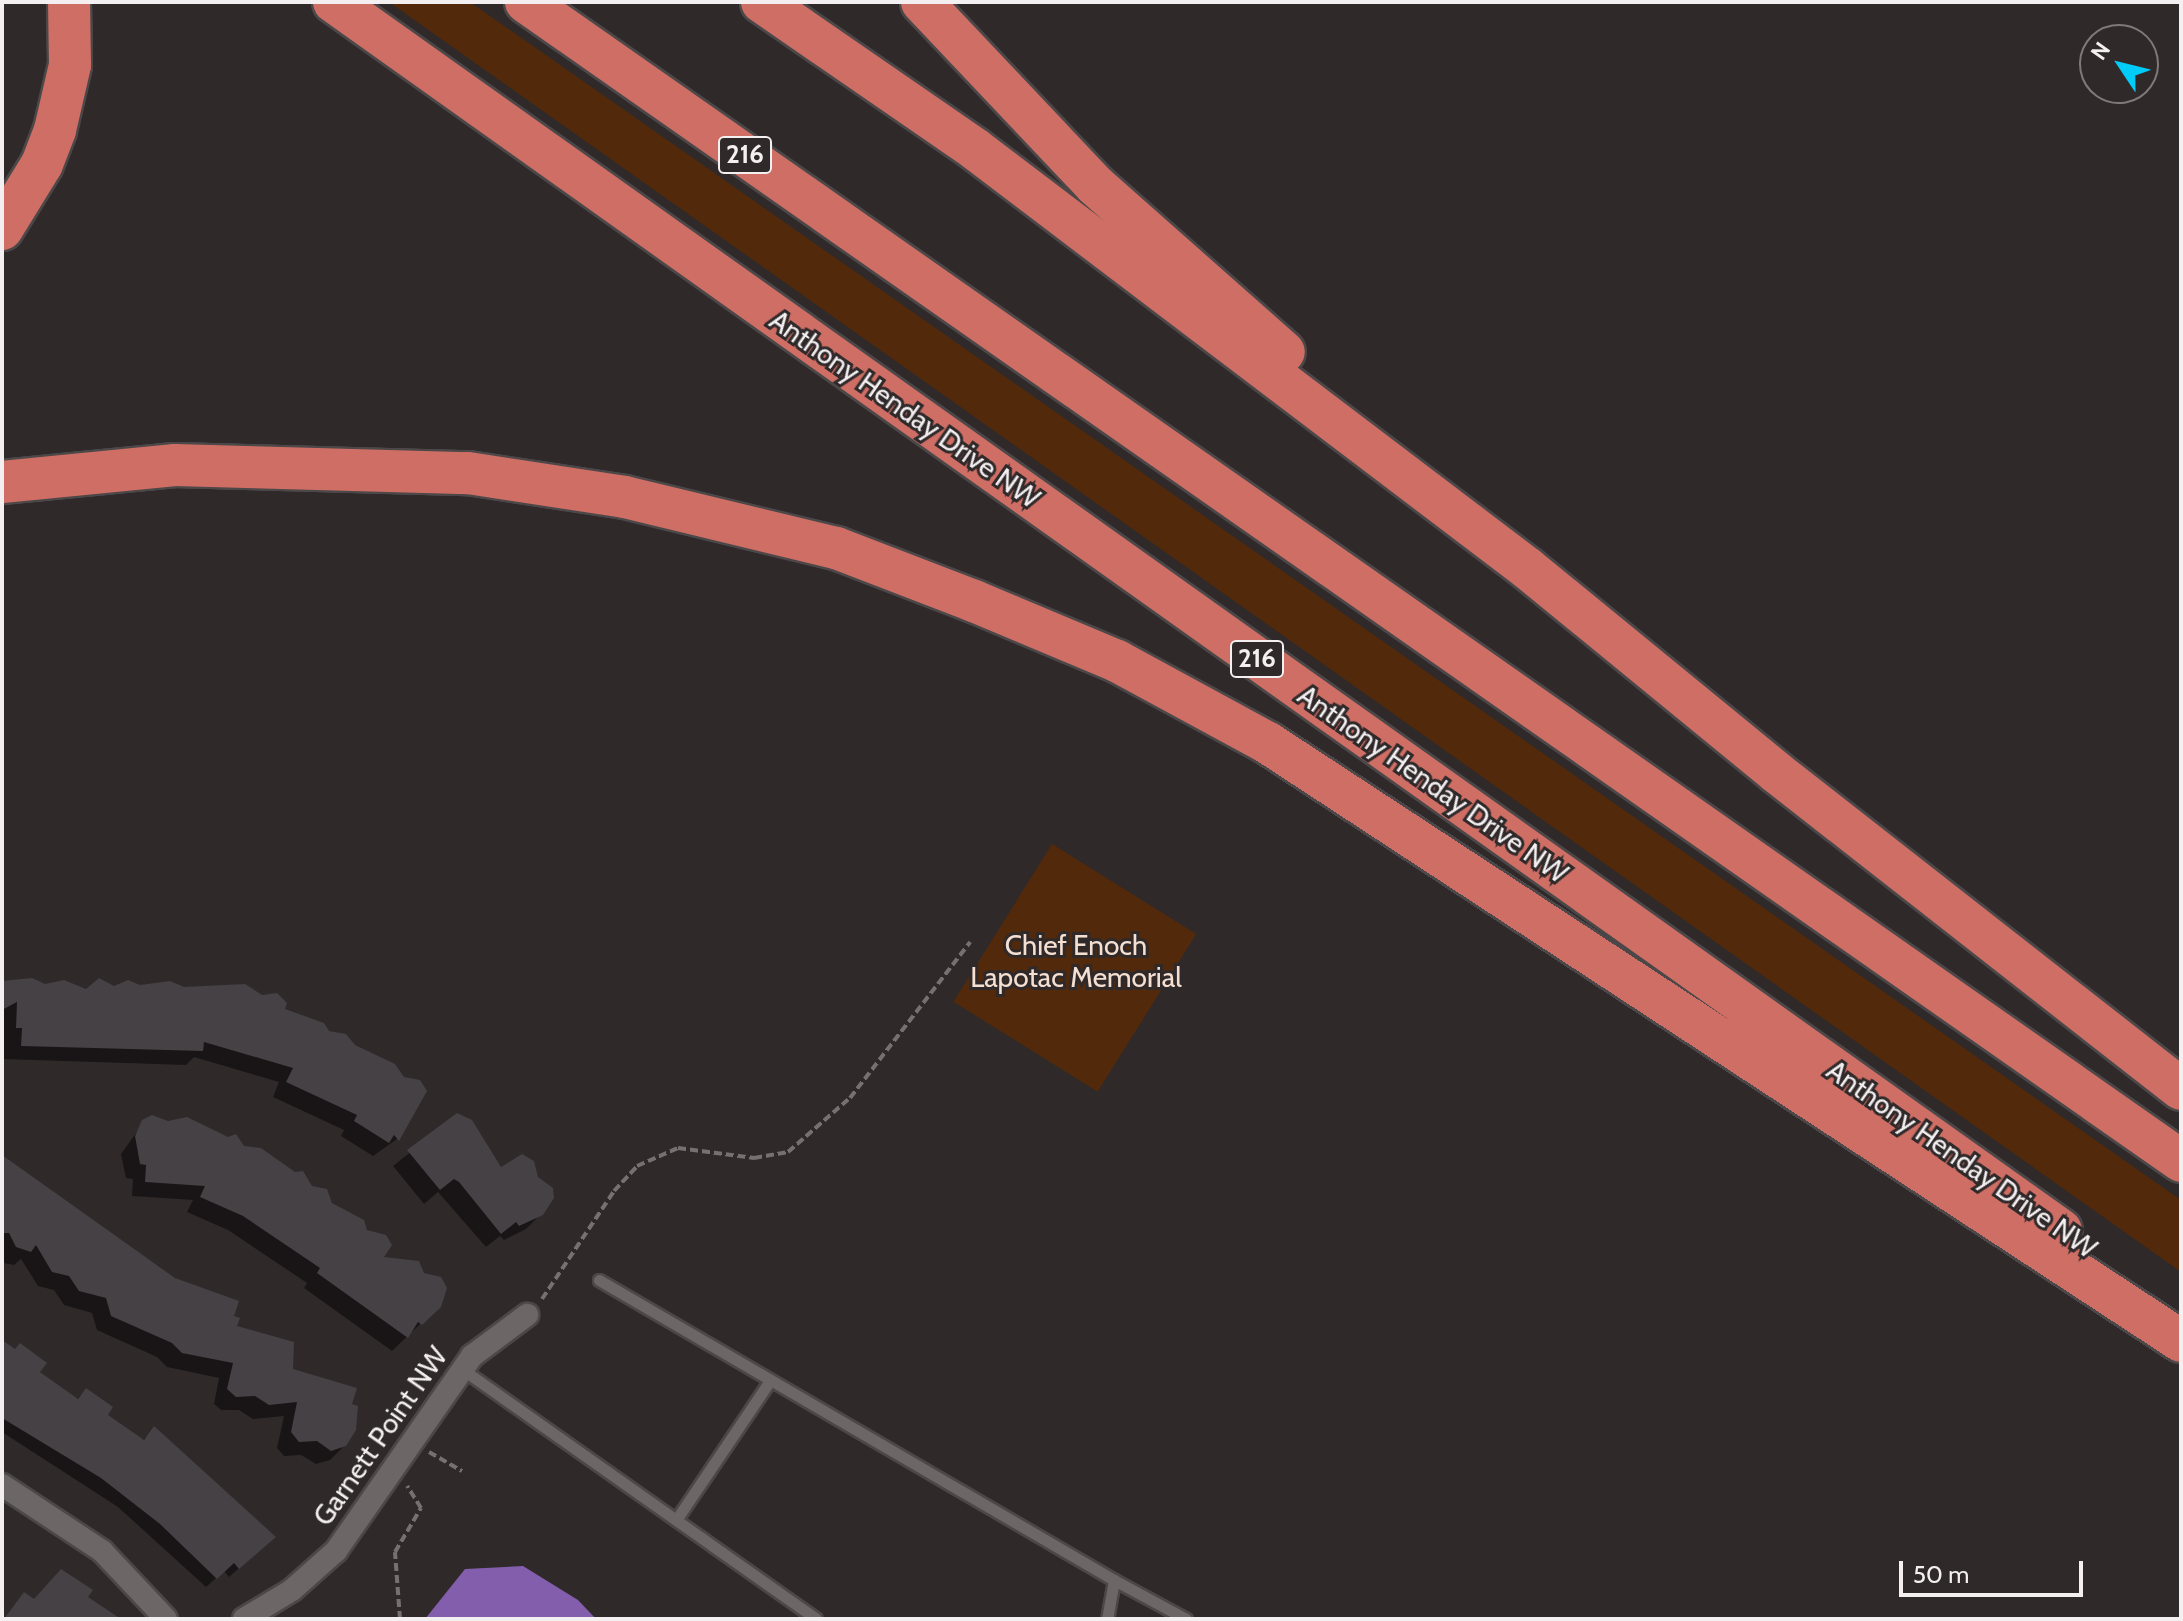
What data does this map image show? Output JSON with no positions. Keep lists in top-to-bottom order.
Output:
{
  "streets": {
    "highway": ["216", "Anthony Henday Drive NW"],
    "street": ["Garnett Point NW"]
  },
  "parks": ["Chief Enoch Lapotac Memorial"],
  "scale_bar": "50 m",
  "north": "top left"
}
